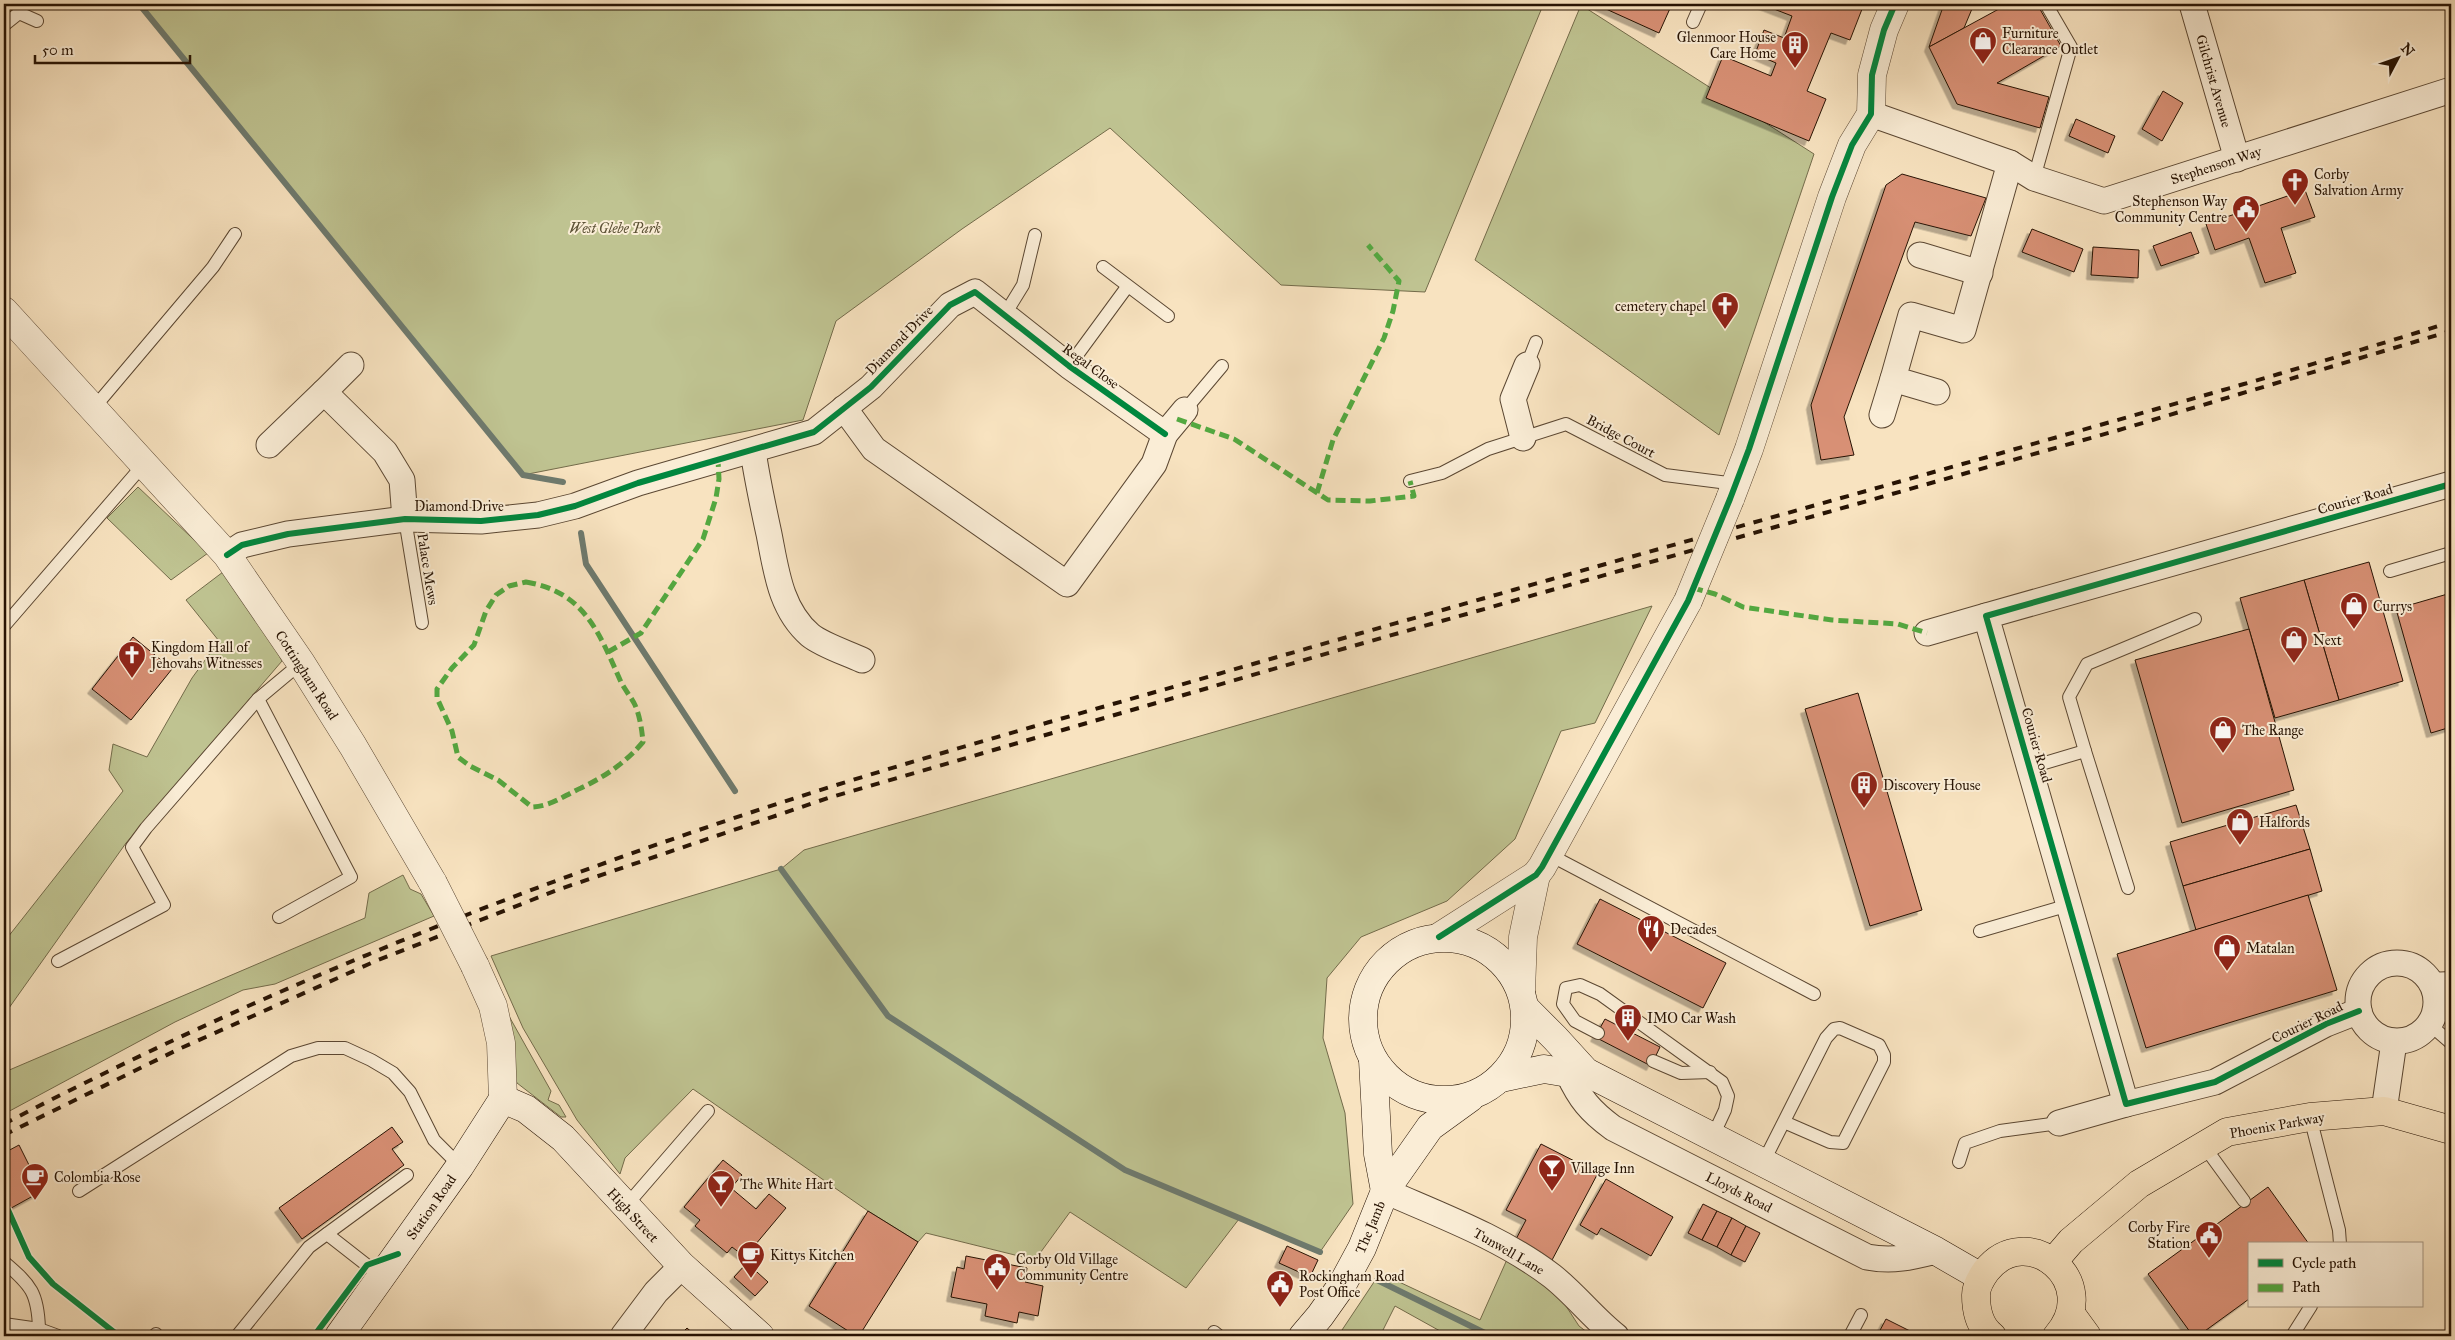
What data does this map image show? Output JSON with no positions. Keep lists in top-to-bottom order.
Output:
{
  "streets": {
    "main road": [
      "Cottingham Road",
      "Phoenix Parkway",
      "Lloyds Road",
      "Station Road",
      "High Street",
      "The Jamb"
    ],
    "street": [
      "Gilchrist Avenue",
      "Stephenson Way",
      "Diamond Drive",
      "Regal Close",
      "Courier Road",
      "Tunwell Lane"
    ],
    "lane": ["Bridge Court", "Palace Mews"]
  },
  "crossings": [
    ["Gilchrist Avenue", "Stephenson Way"],
    ["Diamond Drive", "Regal Close"],
    ["Diamond Drive", "Palace Mews"],
    ["Diamond Drive", "Cottingham Road"],
    ["Cottingham Road", "Station Road"],
    ["Cottingham Road", "High Street"],
    ["Lloyds Road", "The Jamb"],
    ["Station Road", "High Street"],
    ["The Jamb", "Tunwell Lane"]
  ],
  "parks": ["West Glebe Park"],
  "places": {
    "shop": [
      "Furniture Clearance Outlet",
      "Currys",
      "Next",
      "The Range",
      "Halfords",
      "Matalan"
    ],
    "building": ["Glenmoor House Care Home", "Discovery House", "IMO Car Wash"],
    "church": ["Corby Salvation Army", "cemetery chapel", "Kingdom Hall of Jehovahs Witnesses"],
    "public building": [
      "Stephenson Way Community Centre",
      "Corby Fire Station",
      "Corby Old Village Community Centre",
      "Rockingham Road Post Office"
    ],
    "restaurant": ["Decades"],
    "bar": ["Village Inn", "The White Hart"],
    "cafe": ["Colombia Rose", "Kittys Kitchen"]
  },
  "legend": ["Cycle path", "Path"],
  "scale_bar": "50 m",
  "north": "top right"
}
